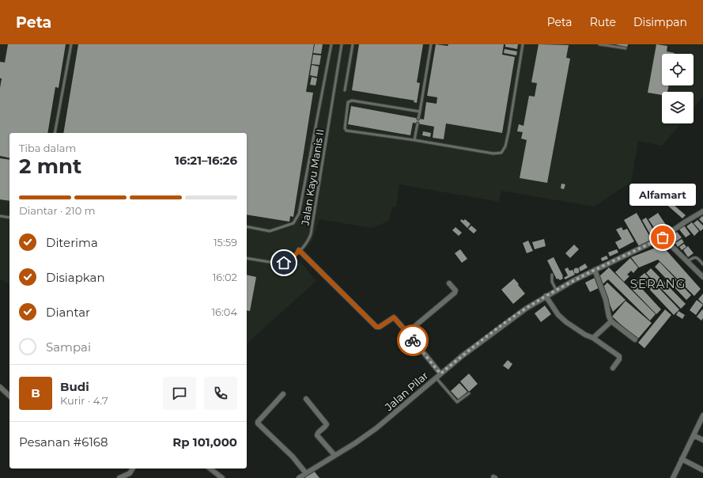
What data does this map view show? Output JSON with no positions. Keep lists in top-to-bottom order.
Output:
{
  "streets": {
    "street": ["Jalan Pilar"],
    "lane": ["Jalan Kayu Manis II"]
  },
  "districts": ["SERANG"],
  "places": ["Alfamart"],
  "page": {
    "header": "Peta",
    "nav": ["Peta", "Rute", "Disimpan"],
    "heading": ["2 mnt", "Tiba dalam", "16:21–16:26"],
    "panel": [
      "Budi",
      "Kurir · 4.7",
      "Pesanan #6168",
      "Rp 101,000"
    ],
    "bubble": "Alfamart",
    "bar": "Diantar · 210 m",
    "list": [
      ["Diterima", "15:59"],
      ["Disiapkan", "16:02"],
      ["Diantar", "16:04"],
      "Sampai"
    ],
    "round": "B"
  }
}
